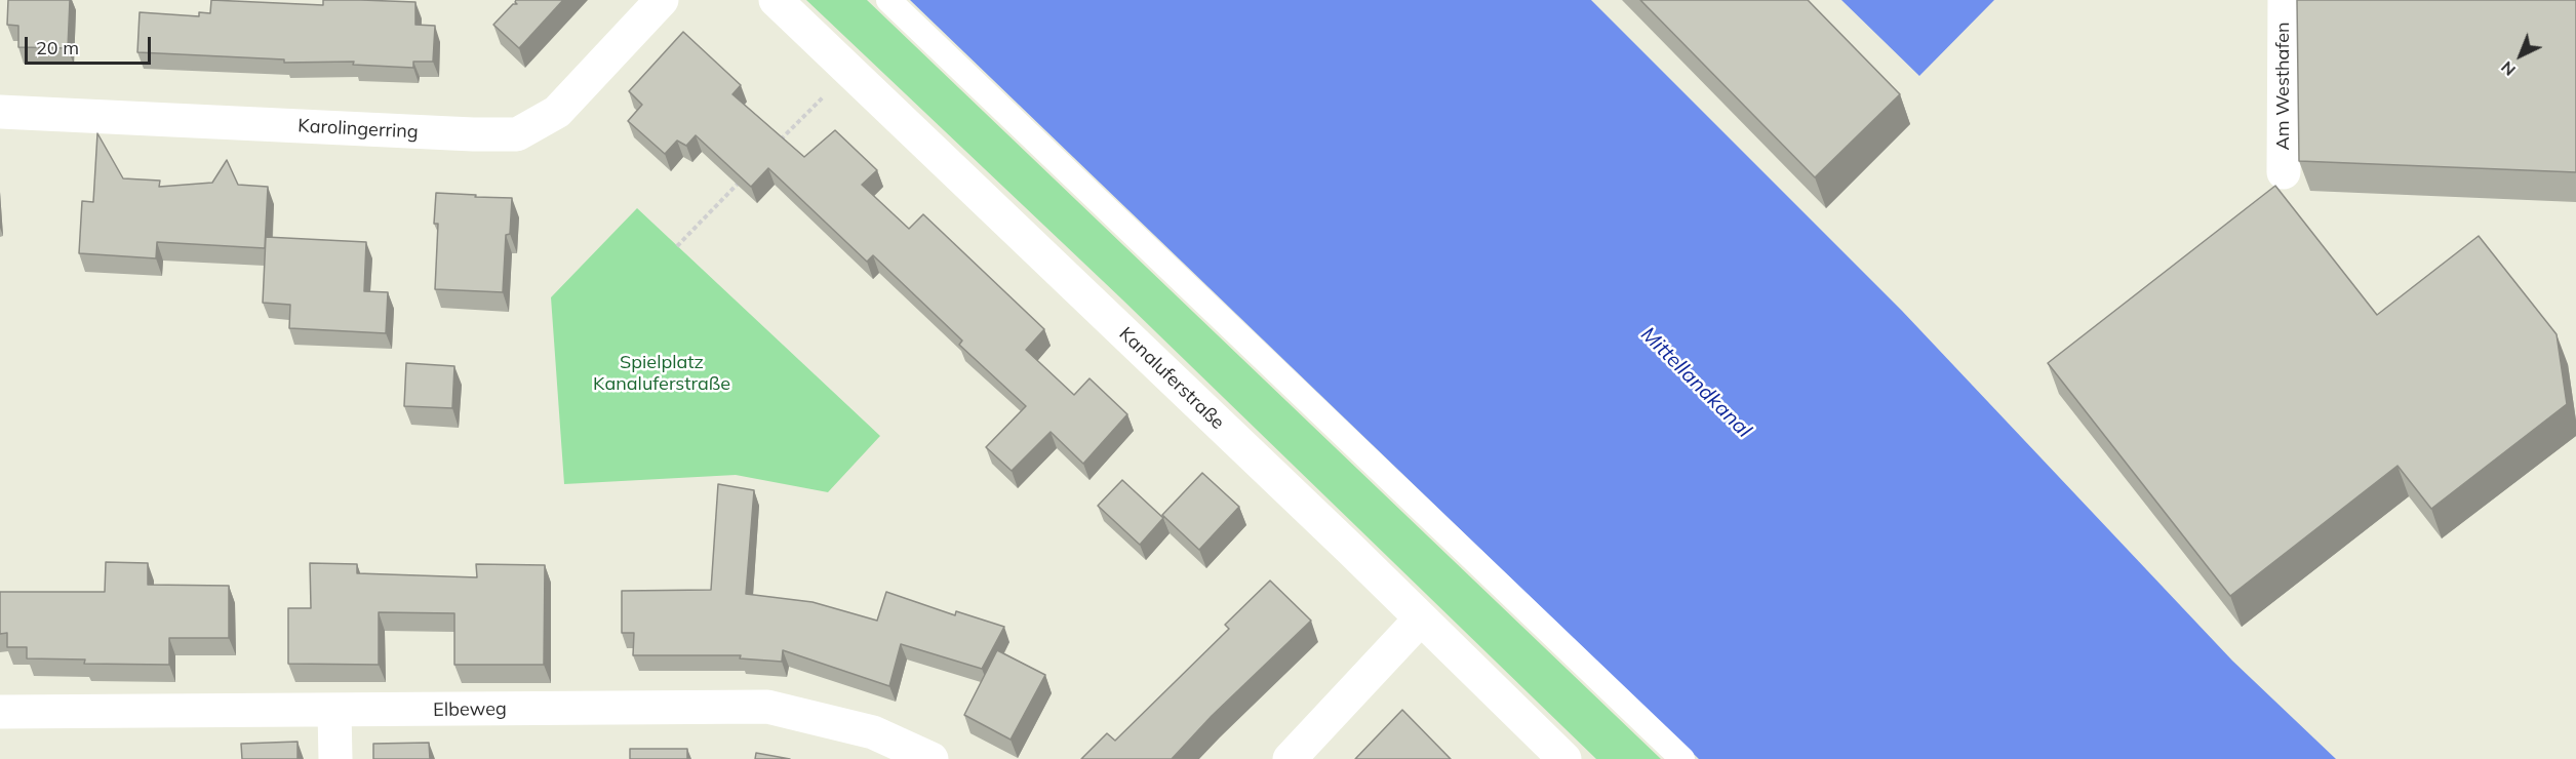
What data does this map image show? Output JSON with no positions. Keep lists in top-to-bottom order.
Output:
{
  "streets": {
    "street": [
      "Am Westhafen",
      "Karolingerring",
      "Kanaluferstraße",
      "Elbeweg"
    ]
  },
  "water": ["Mittellandkanal"],
  "parks": ["Spielplatz Kanaluferstraße"],
  "scale_bar": "20 m",
  "north": "bottom left"
}
